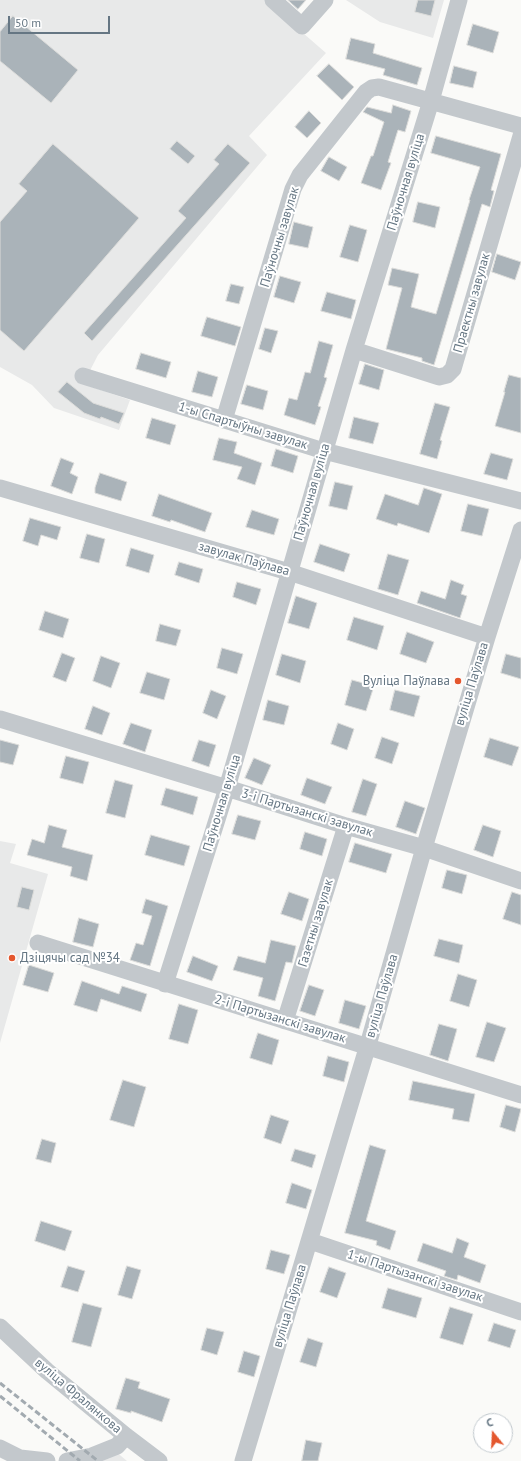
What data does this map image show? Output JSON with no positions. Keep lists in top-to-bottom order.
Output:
{
  "streets": {
    "street": [
      "Паўночная вуліца",
      "Паўночны завулак",
      "Праектны завулак",
      "1-ы Спартыўны завулак",
      "завулак Паўлава",
      "вуліца Паўлава",
      "3-і Партызанскі завулак",
      "Газетны завулак",
      "2-і Партызанскі завулак",
      "1-ы Партызанскі завулак",
      "вуліца Фралянкова"
    ]
  },
  "crossings": [
    ["Паўночная вуліца", "Паўночны завулак"],
    ["Паўночная вуліца", "Праектны завулак"],
    ["Паўночная вуліца", "1-ы Спартыўны завулак"],
    ["Паўночная вуліца", "завулак Паўлава"],
    ["Паўночная вуліца", "3-і Партызанскі завулак"],
    ["Паўночная вуліца", "2-і Партызанскі завулак"],
    ["Паўночны завулак", "1-ы Спартыўны завулак"],
    ["завулак Паўлава", "вуліца Паўлава"],
    ["вуліца Паўлава", "3-і Партызанскі завулак"],
    ["вуліца Паўлава", "2-і Партызанскі завулак"],
    ["вуліца Паўлава", "1-ы Партызанскі завулак"],
    ["3-і Партызанскі завулак", "Газетны завулак"],
    ["Газетны завулак", "2-і Партызанскі завулак"]
  ],
  "places": ["Вуліца Паўлава", "Дзіцячы сад №34"],
  "scale_bar": "50 m",
  "north": "top"
}
